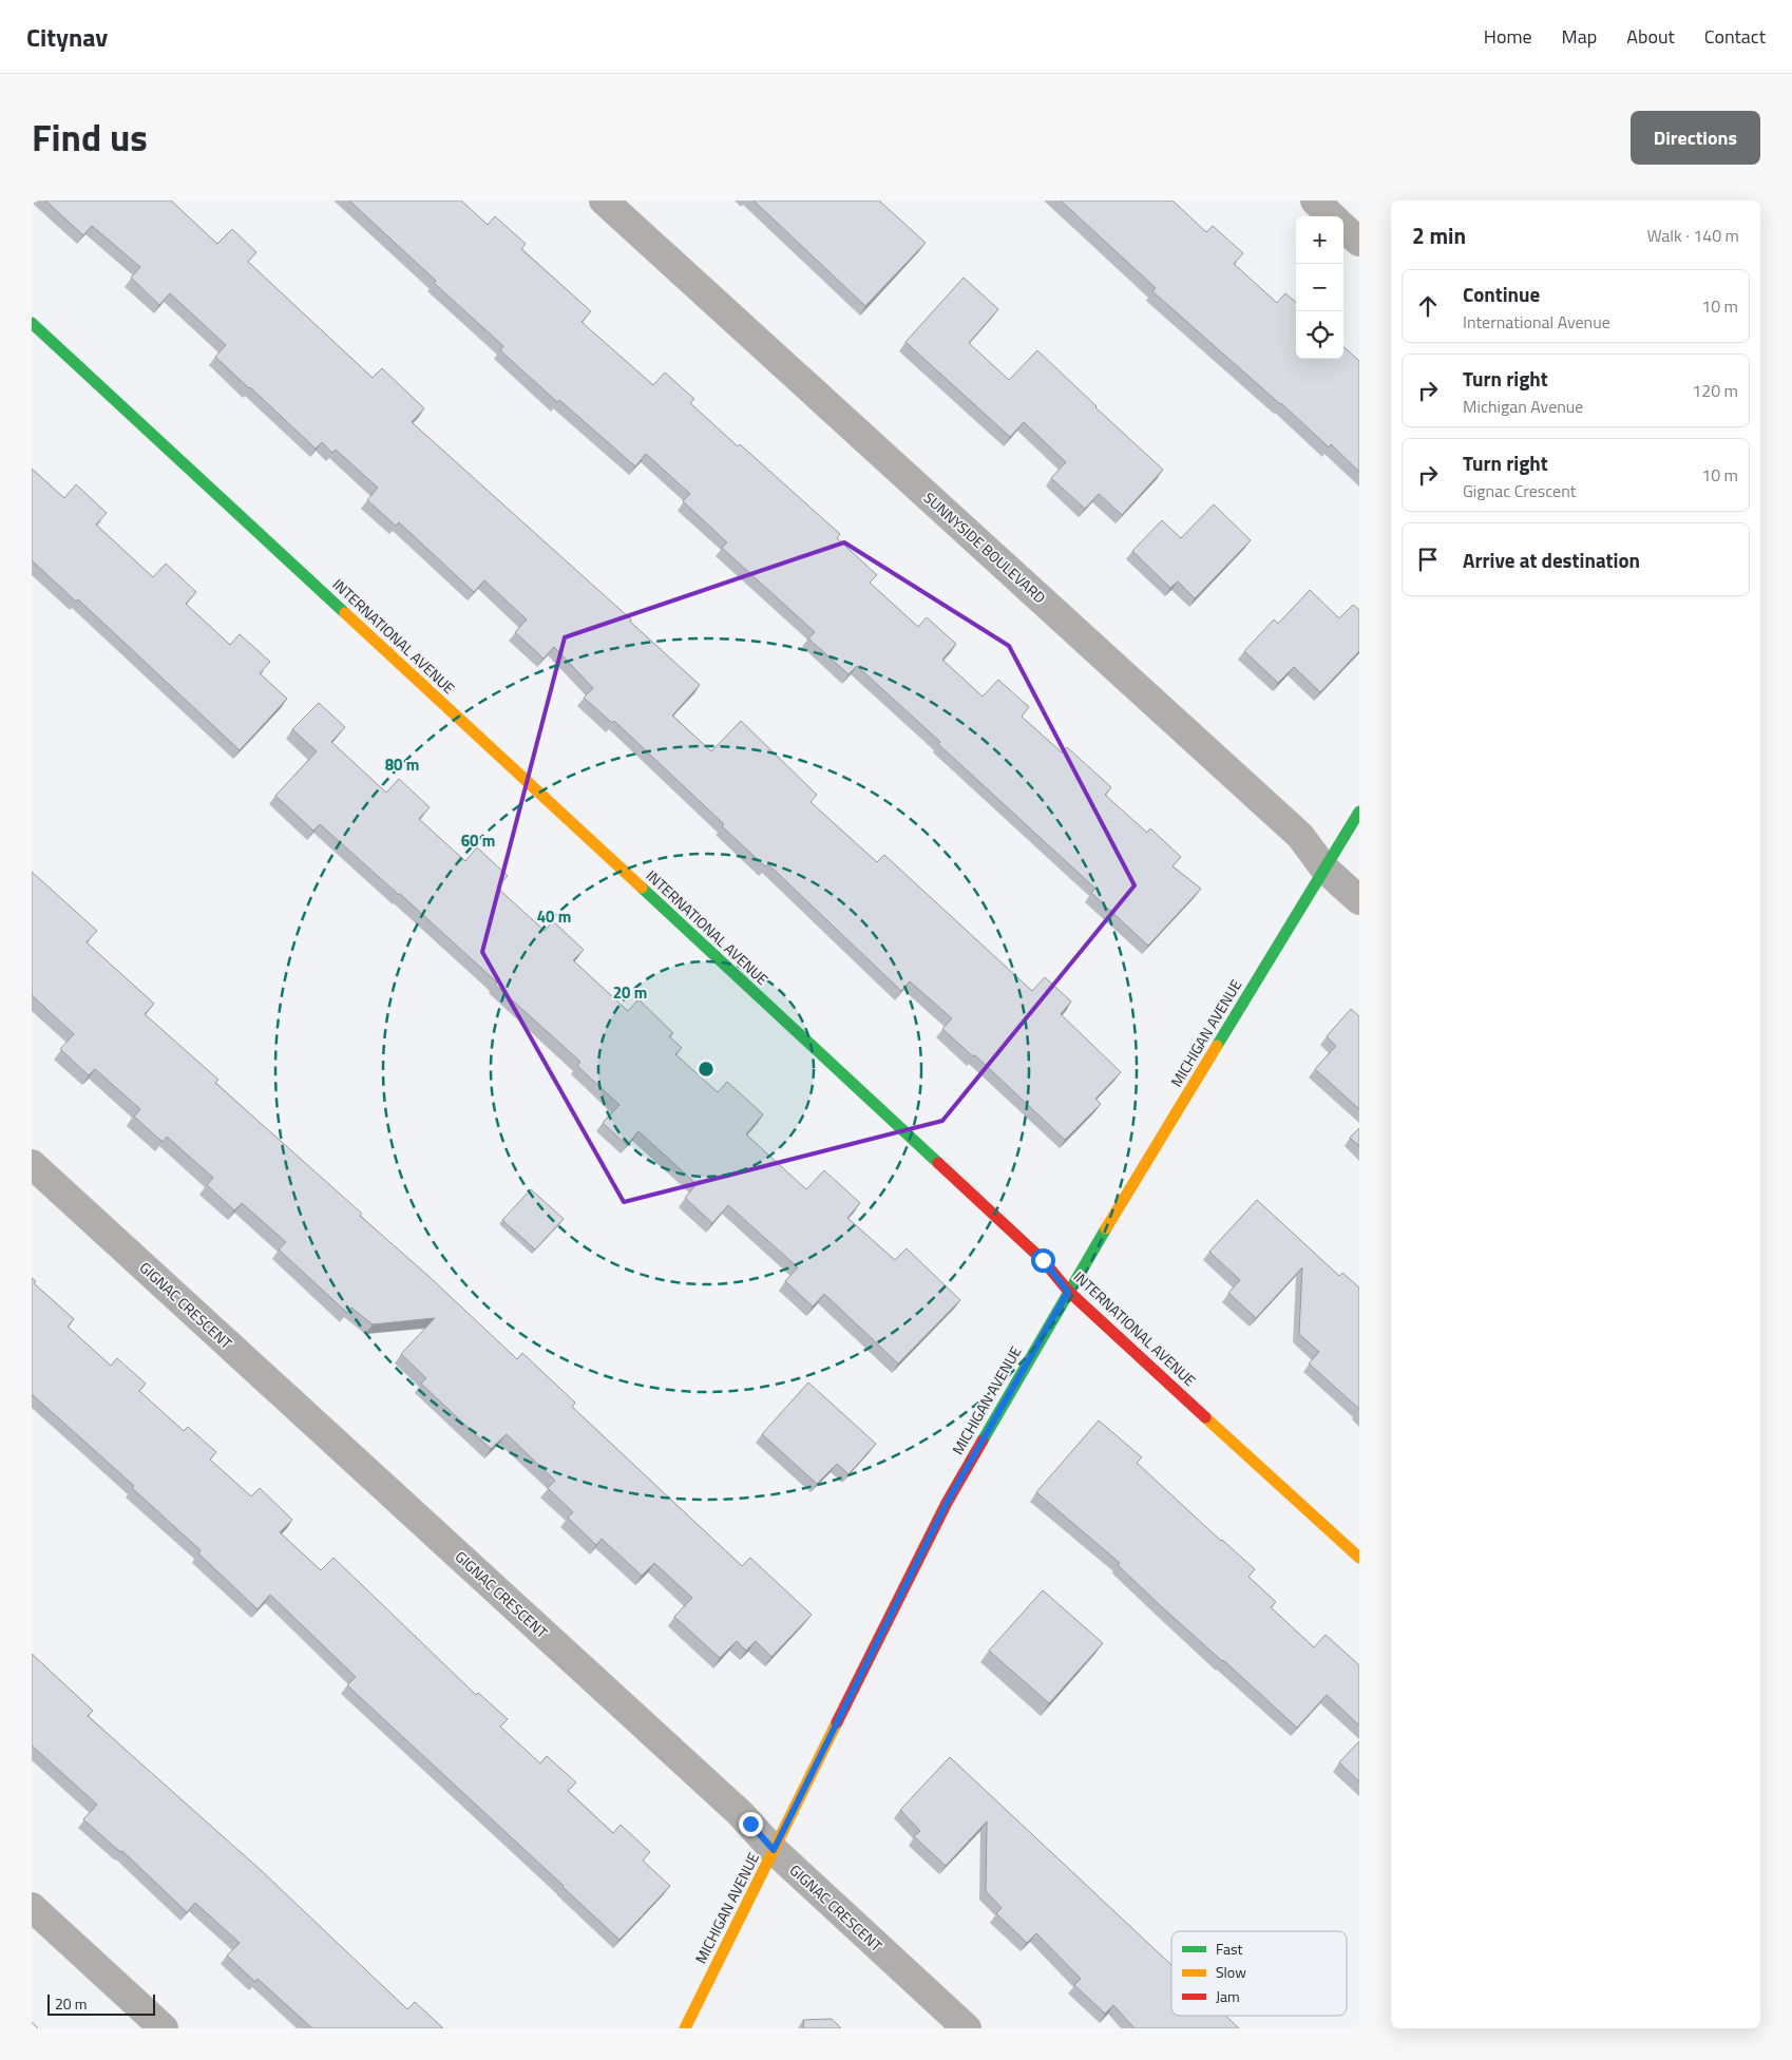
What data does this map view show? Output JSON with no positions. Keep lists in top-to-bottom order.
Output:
{
  "streets": {
    "street": [
      "SUNNYSIDE BOULEVARD",
      "INTERNATIONAL AVENUE",
      "MICHIGAN AVENUE",
      "GIGNAC CRESCENT"
    ]
  },
  "crossings": [
    ["SUNNYSIDE BOULEVARD", "MICHIGAN AVENUE"],
    ["INTERNATIONAL AVENUE", "MICHIGAN AVENUE"],
    ["MICHIGAN AVENUE", "GIGNAC CRESCENT"]
  ],
  "legend": ["Fast", "Slow", "Jam"],
  "scale_bar": "20 m",
  "page": {
    "header": "Citynav",
    "nav": [
      "Home",
      "Map",
      "About",
      "Contact"
    ],
    "title": "Find us",
    "buttons": "Directions",
    "heading": ["2 min", "Walk · 140 m"],
    "map_buttons": ["+", "−"],
    "list": [
      ["Continue", "International Avenue", "10 m"],
      ["Turn right", "Michigan Avenue", "120 m"],
      ["Turn right", "Gignac Crescent", "10 m"],
      "Arrive at destination"
    ],
    "scale": "20 m"
  },
  "rings": [
    "80 m",
    "60 m",
    "40 m",
    "20 m"
  ]
}
